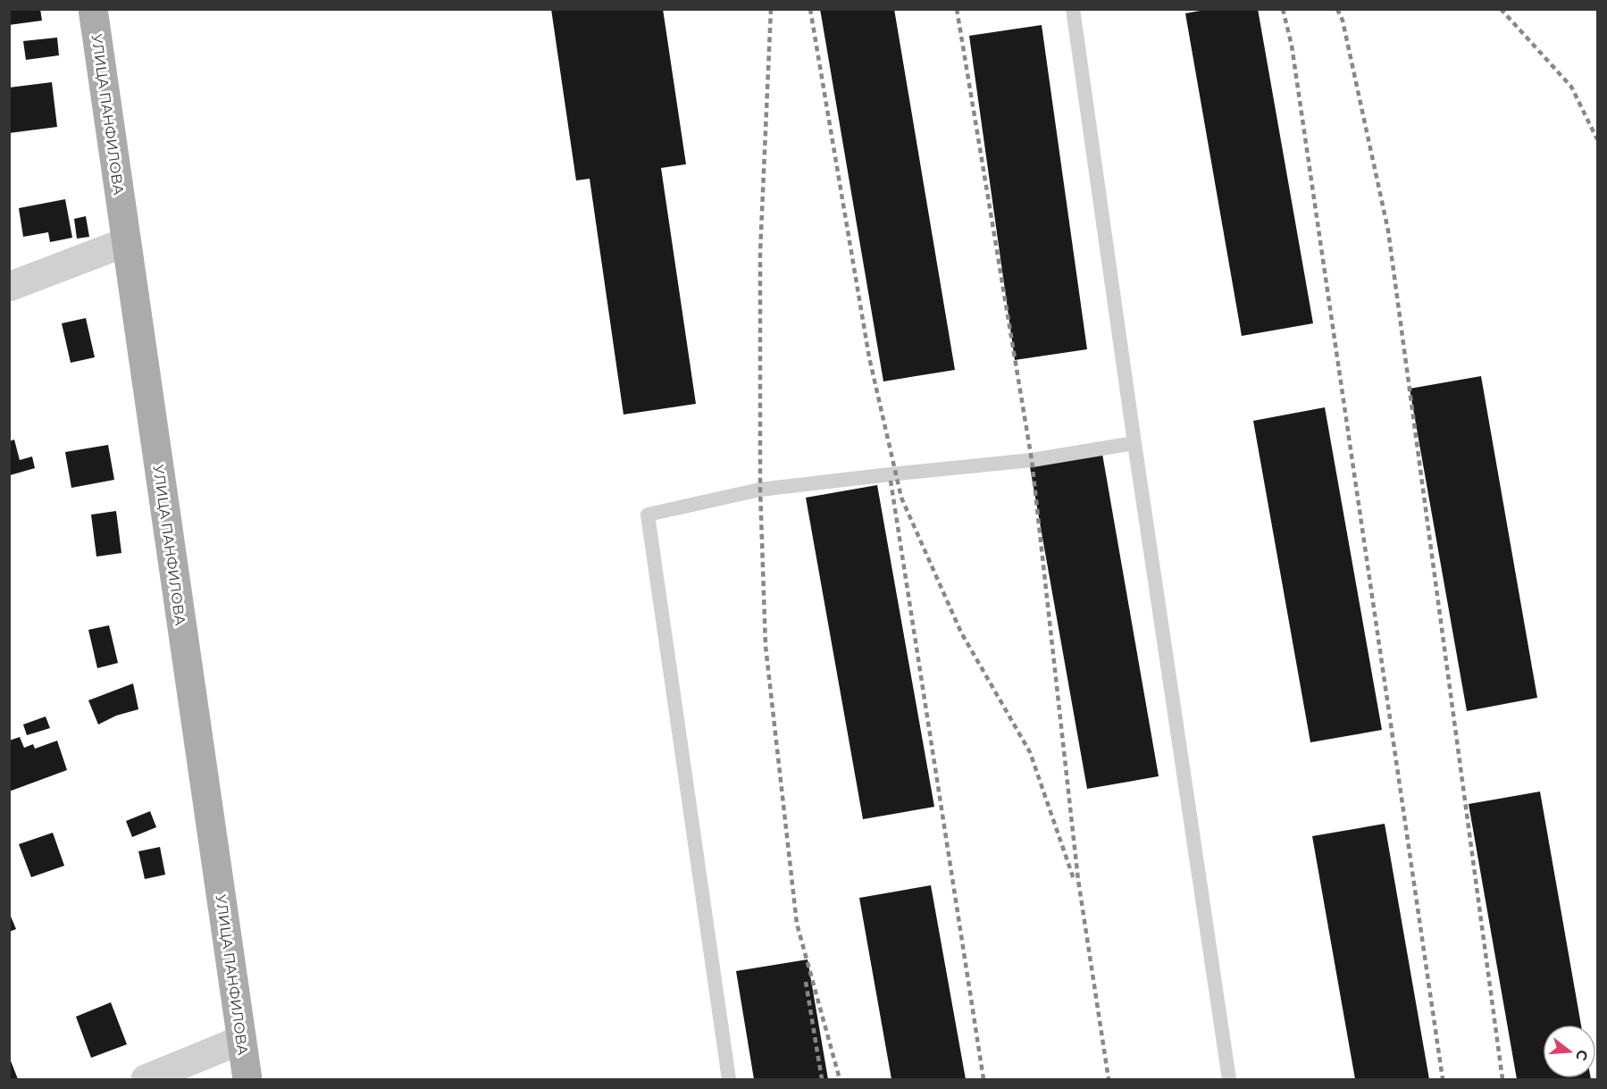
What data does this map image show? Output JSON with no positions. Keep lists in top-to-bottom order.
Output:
{
  "streets": {
    "main road": ["УЛИЦА ПАНФИЛОВА"]
  },
  "north": "right"
}
